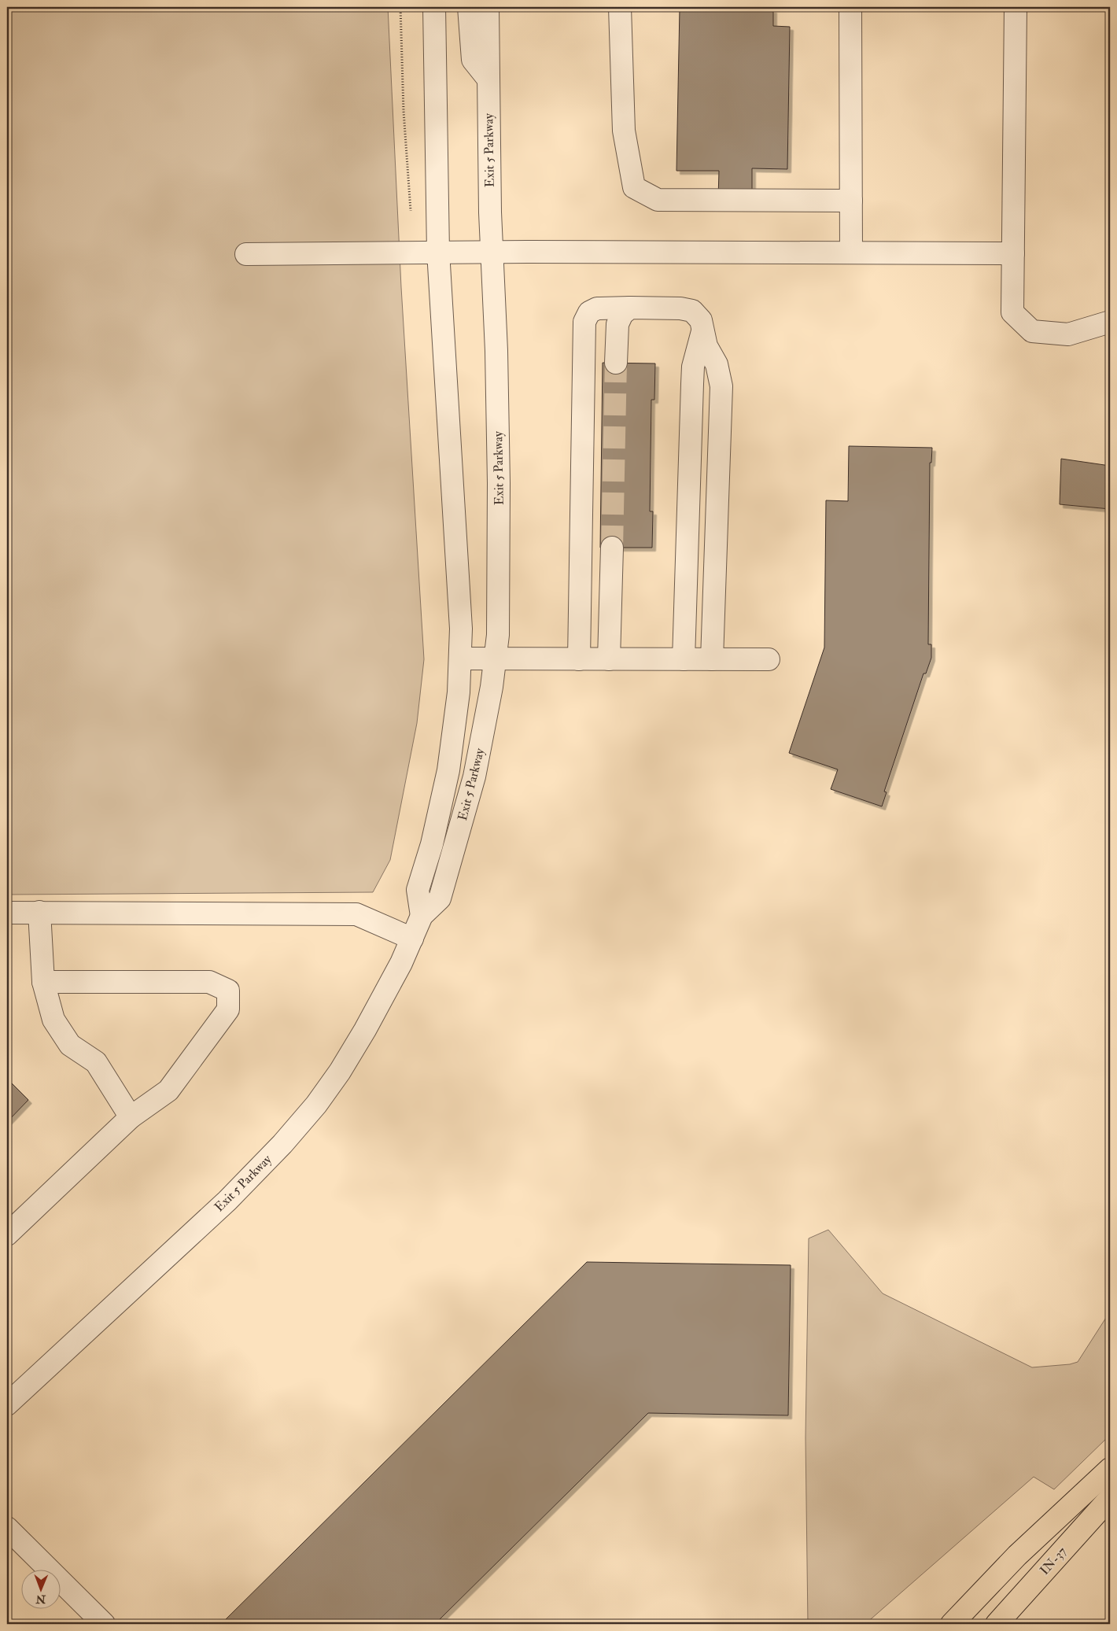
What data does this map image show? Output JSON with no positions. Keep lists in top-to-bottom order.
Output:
{
  "streets": {
    "highway": ["IN-37"],
    "street": ["Exit 5 Parkway"]
  },
  "north": "bottom"
}
